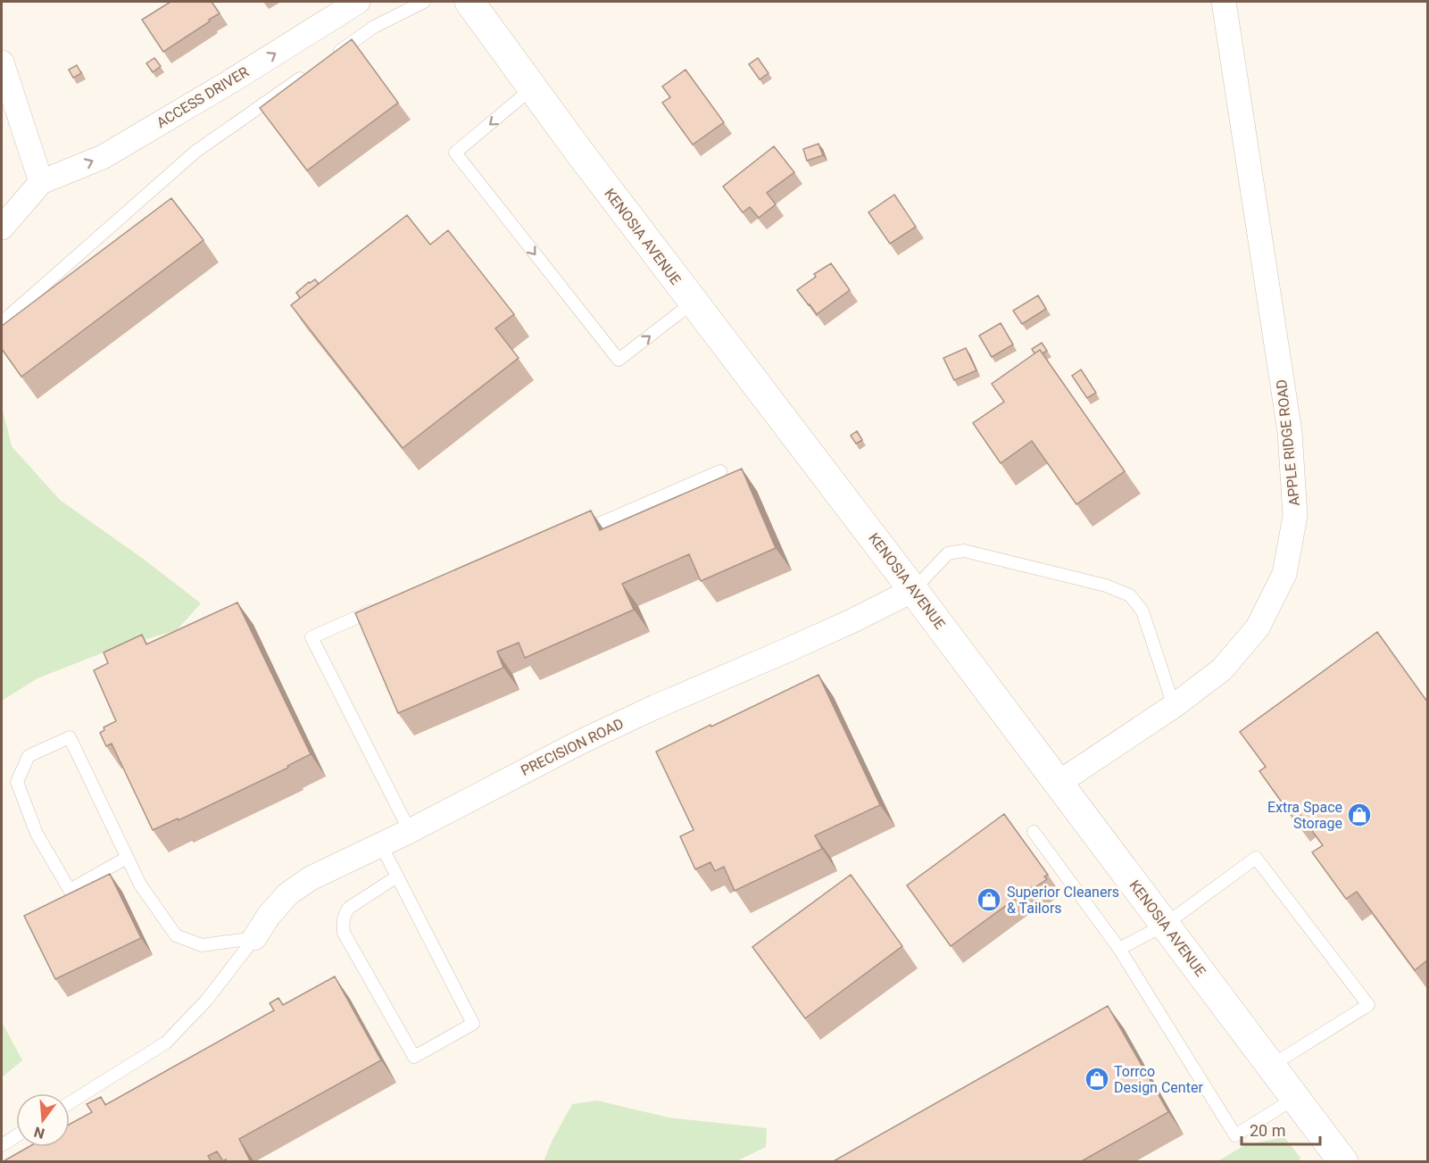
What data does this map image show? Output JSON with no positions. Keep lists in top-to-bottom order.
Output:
{
  "streets": {
    "street": [
      "ACCESS DRIVER",
      "KENOSIA AVENUE",
      "APPLE RIDGE ROAD",
      "PRECISION ROAD"
    ]
  },
  "crossings": [
    ["KENOSIA AVENUE", "APPLE RIDGE ROAD"],
    ["KENOSIA AVENUE", "PRECISION ROAD"]
  ],
  "one_way": ["ACCESS DRIVER"],
  "places": {
    "shop": ["Extra Space Storage", "Superior Cleaners & Tailors", "Torrco Design Center"]
  },
  "scale_bar": "20 m",
  "north": "bottom"
}
